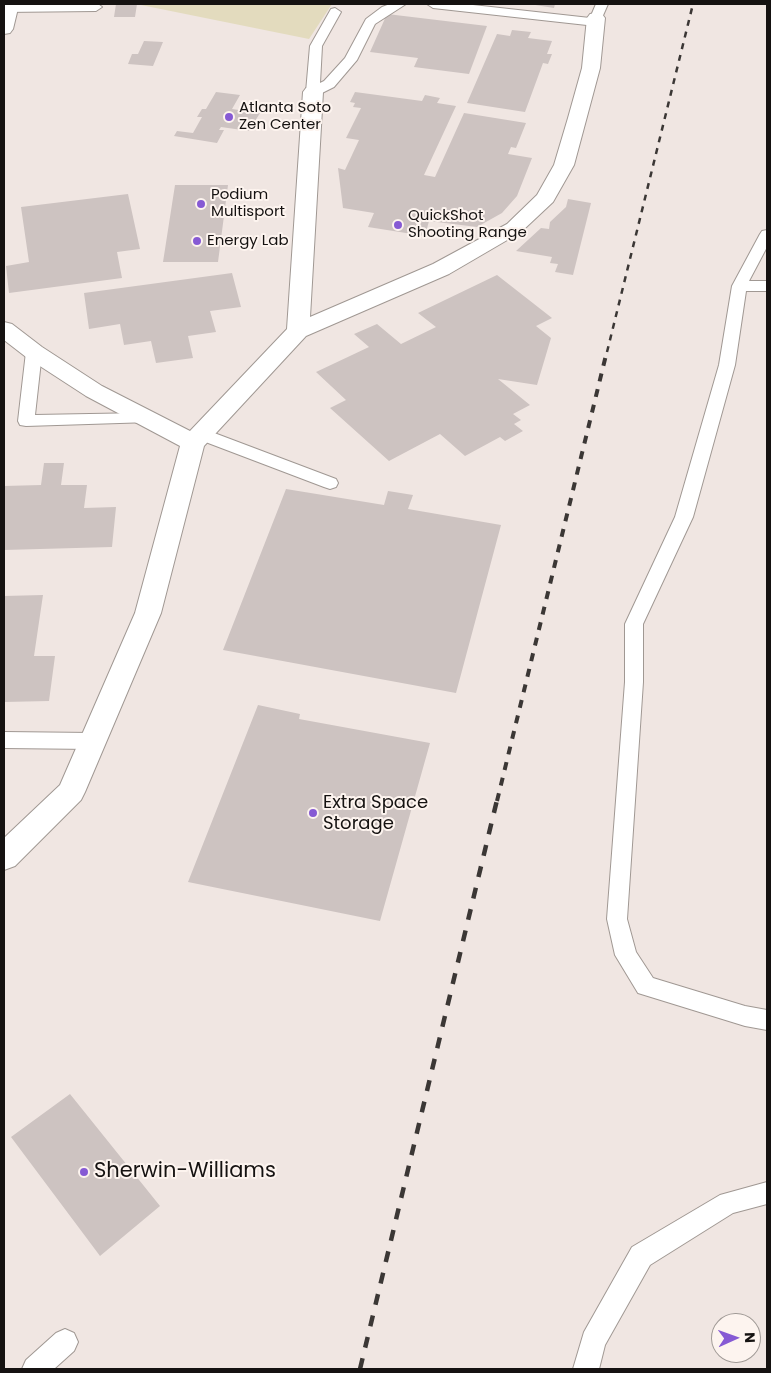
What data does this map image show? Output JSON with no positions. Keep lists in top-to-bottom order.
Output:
{
  "places": [
    "Atlanta Soto Zen Center",
    "Podium Multisport",
    "QuickShot Shooting Range",
    "Energy Lab",
    "Extra Space Storage",
    "Sherwin-Williams"
  ],
  "north": "right"
}
